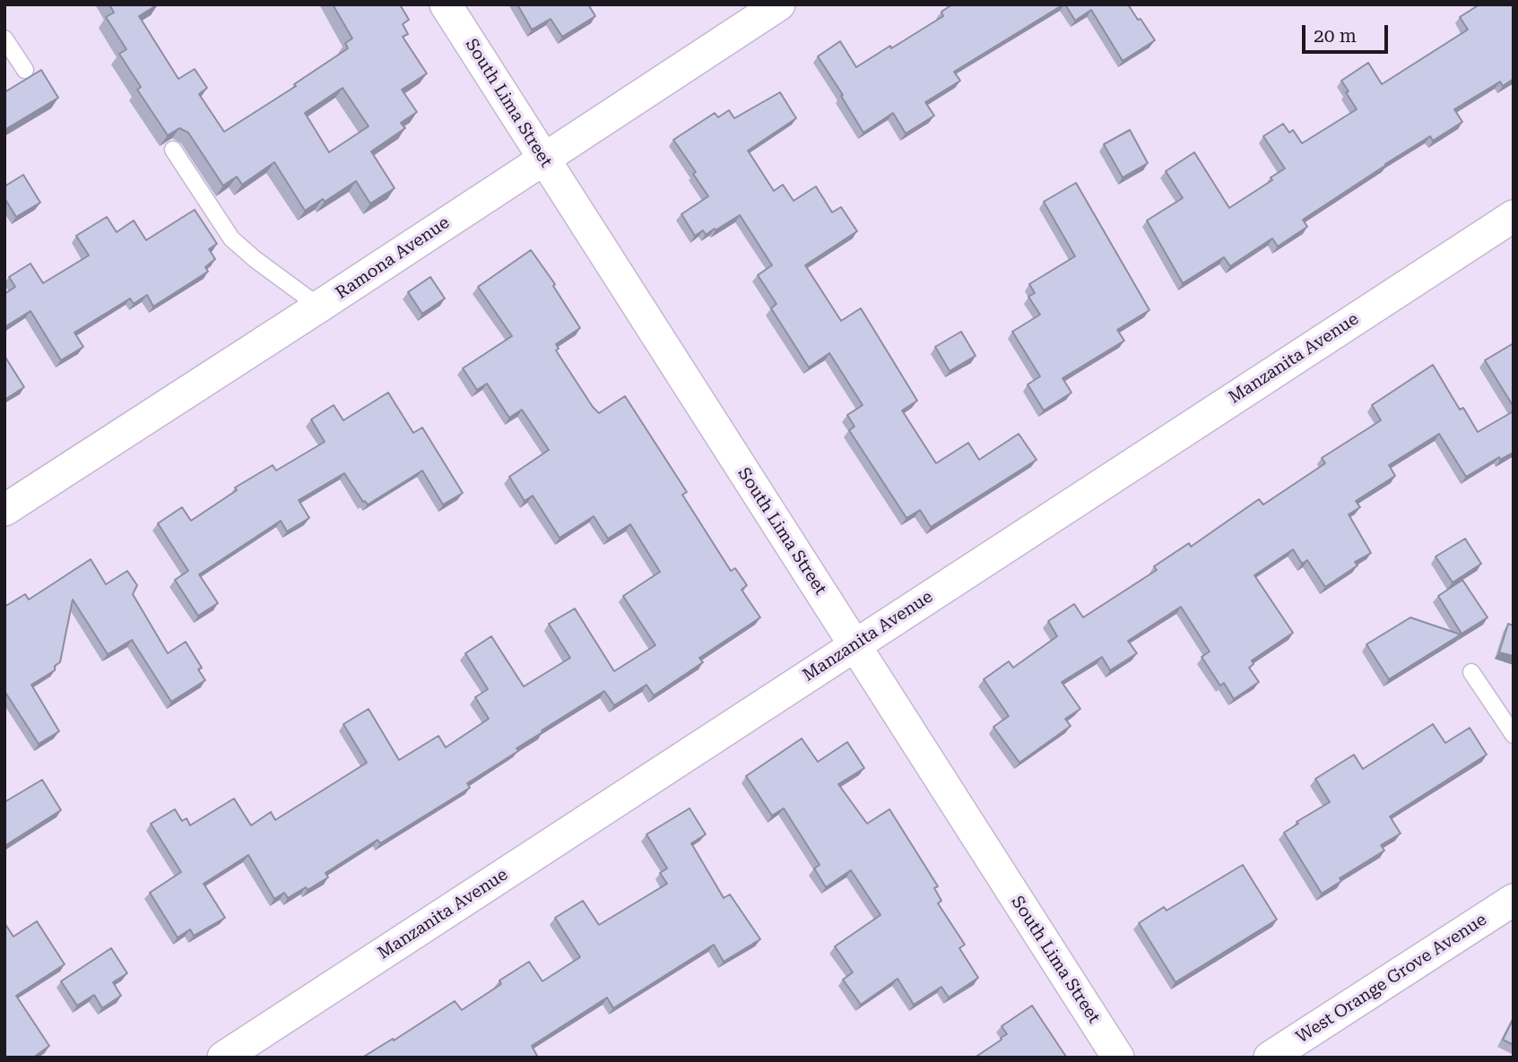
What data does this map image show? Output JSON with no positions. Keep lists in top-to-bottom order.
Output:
{
  "streets": {
    "street": [
      "South Lima Street",
      "Ramona Avenue",
      "Manzanita Avenue",
      "West Orange Grove Avenue"
    ]
  },
  "crossings": [
    ["South Lima Street", "Ramona Avenue"],
    ["South Lima Street", "Manzanita Avenue"]
  ],
  "scale_bar": "20 m"
}
